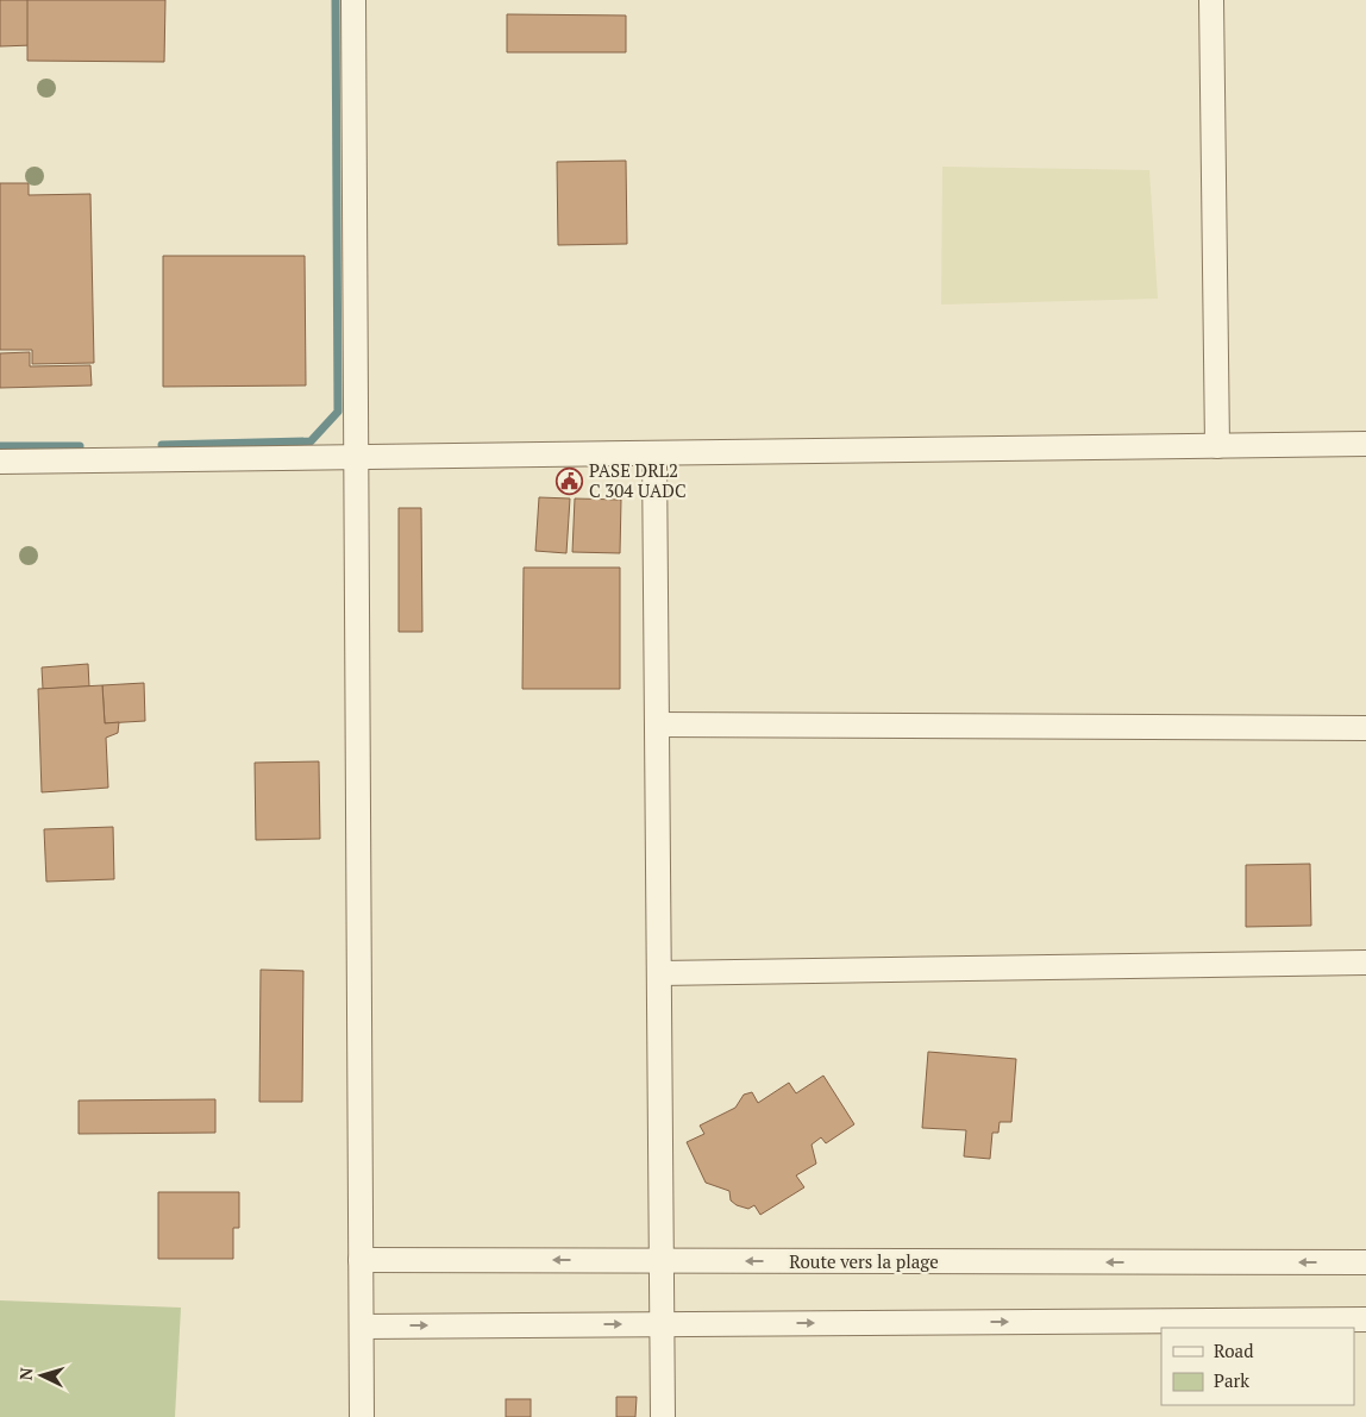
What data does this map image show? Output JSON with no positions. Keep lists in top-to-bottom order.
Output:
{
  "streets": {
    "street": ["Route vers la plage"]
  },
  "places": {
    "public building": ["PASE DRL2 C 304 UADC"]
  },
  "legend": ["Road", "Park"],
  "north": "left"
}
